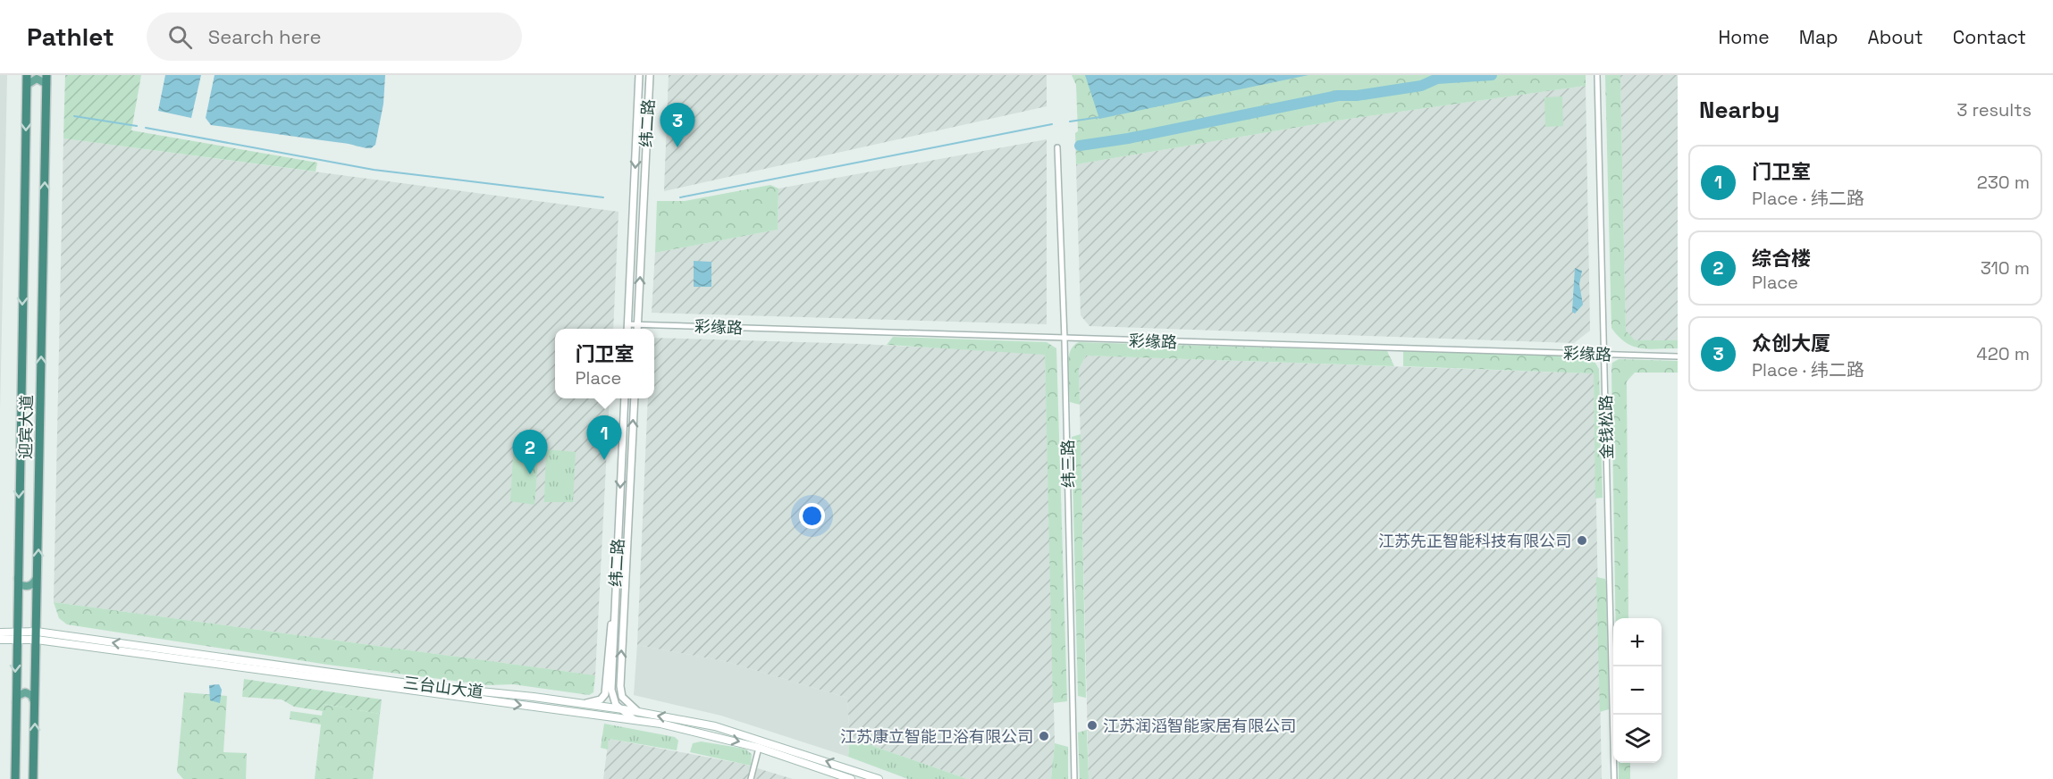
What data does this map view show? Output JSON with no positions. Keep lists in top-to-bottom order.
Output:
{
  "streets": {
    "highway": ["迎宾大道"],
    "main road": ["三台山大道"],
    "street": [
      "纬二路",
      "彩缘路",
      "金钱松路",
      "纬三路"
    ]
  },
  "crossings": [
    ["纬二路", "彩缘路"],
    ["纬二路", "三台山大道"],
    ["彩缘路", "金钱松路"],
    ["彩缘路", "纬三路"],
    ["迎宾大道", "三台山大道"]
  ],
  "places": ["江苏先正智能科技有限公司", "江苏润滔智能家居有限公司", "江苏康立智能卫浴有限公司"],
  "page": {
    "header": "Pathlet",
    "search": "Search here",
    "nav": [
      "Home",
      "Map",
      "About",
      "Contact"
    ],
    "heading": ["Nearby", "3 results"],
    "pins": ["3", "1", "2"],
    "list": [
      {
        "mark": "1",
        "name": "门卫室",
        "note": "Place · 纬二路",
        "value": "230 m"
      },
      {
        "mark": "2",
        "name": "综合楼",
        "note": "Place",
        "value": "310 m"
      },
      {
        "mark": "3",
        "name": "众创大厦",
        "note": "Place · 纬二路",
        "value": "420 m"
      }
    ],
    "popup": ["门卫室", "Place"],
    "map_buttons": ["+", "−"]
  }
}
